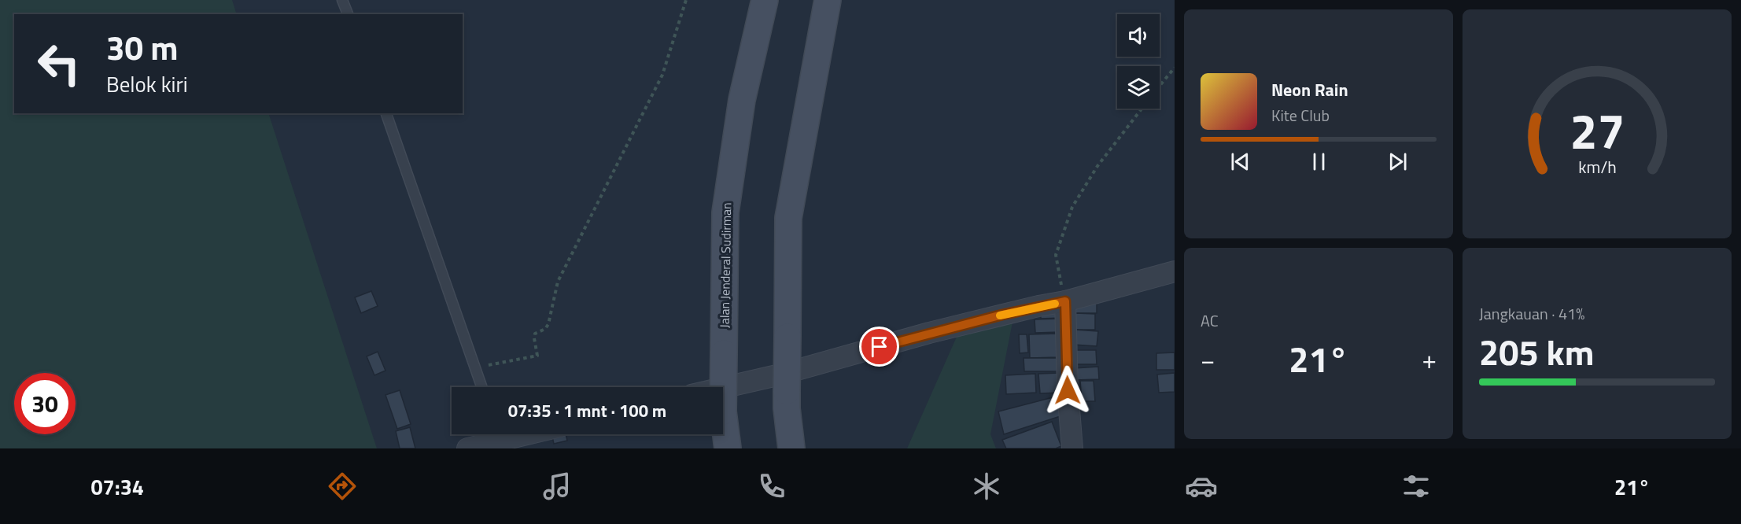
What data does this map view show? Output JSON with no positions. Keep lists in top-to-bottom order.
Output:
{
  "streets": {
    "main road": ["Jalan Jenderal Sudirman"]
  },
  "page": {
    "turn": ["30 m", "Belok kiri"],
    "song": ["Neon Rain", "Kite Club"],
    "tile": [
      "AC",
      ["Jangkauan · 41%", "205 km"]
    ],
    "heat": ["−", "21°", "+"],
    "limit": "30",
    "trip": "07:35 · 1 mnt · 100 m",
    "tabs": ["07:34", "21°"],
    "gauge": ["27", "km/h"]
  }
}
